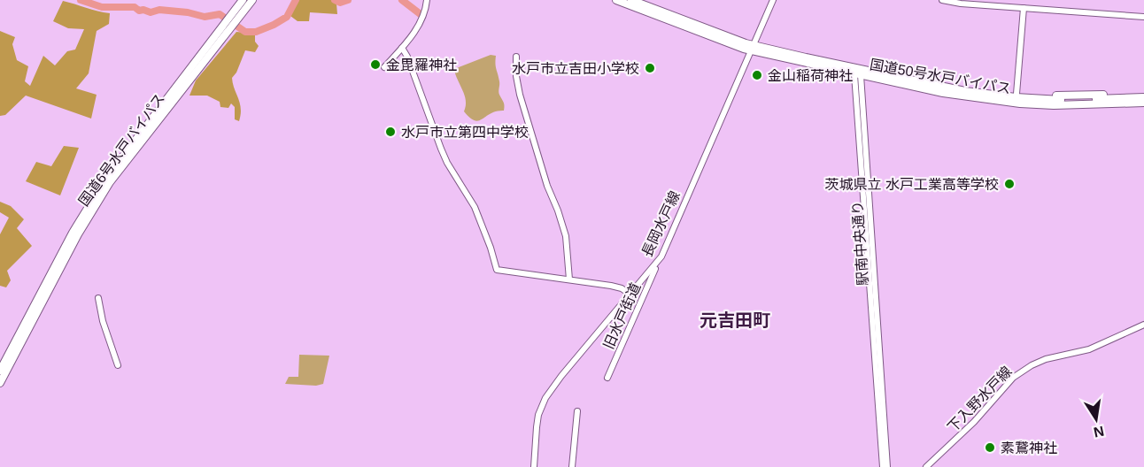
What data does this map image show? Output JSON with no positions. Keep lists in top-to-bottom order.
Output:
{
  "streets": {
    "highway": ["国道50号水戸バイパス", "国道6号水戸バイパス"],
    "street": [
      "長岡水戸線",
      "駅南中央通り",
      "旧水戸街道",
      "下入野水戸線"
    ]
  },
  "crossings": [
    ["国道50号水戸バイパス", "長岡水戸線"],
    ["国道50号水戸バイパス", "駅南中央通り"],
    ["長岡水戸線", "旧水戸街道"]
  ],
  "districts": ["元吉田町"],
  "places": [
    "金毘羅神社",
    "水戸市立吉田小学校",
    "金山稲荷神社",
    "水戸市立第四中学校",
    "茨城県立 水戸工業高等学校",
    "素鵞神社"
  ],
  "north": "bottom"
}
